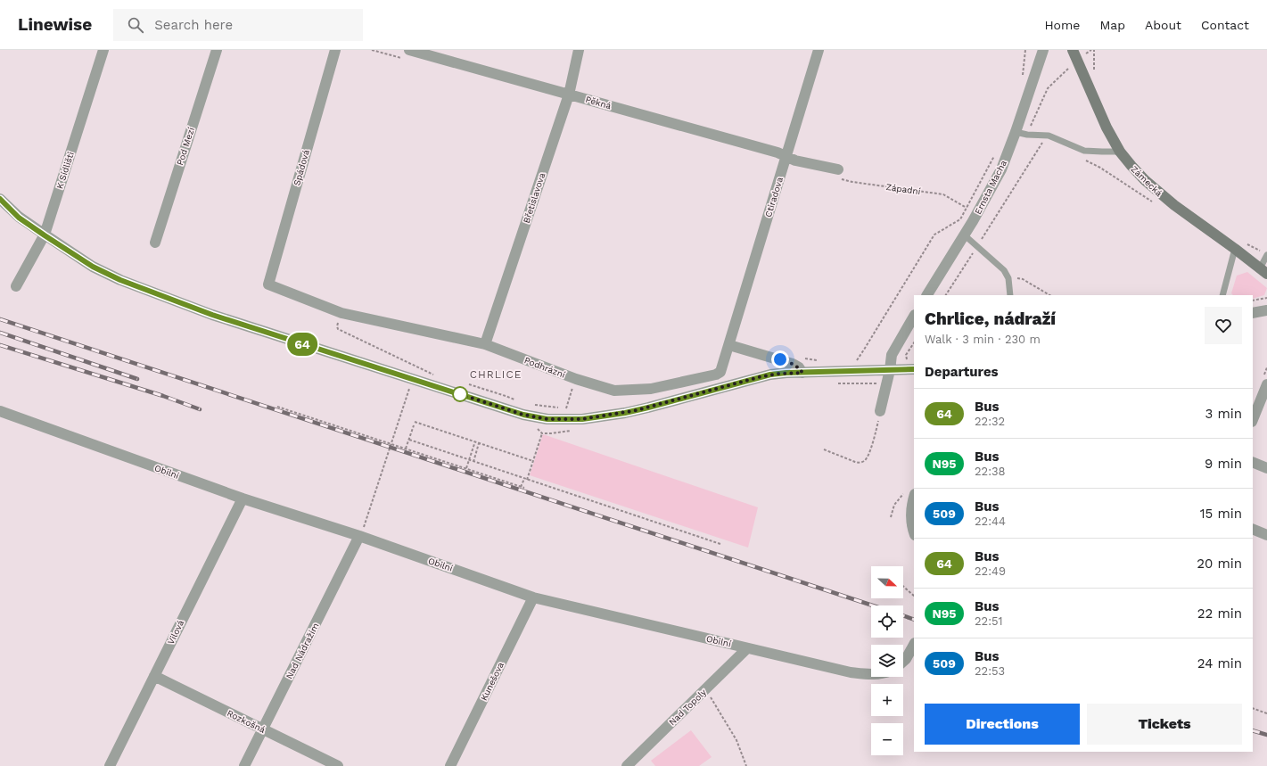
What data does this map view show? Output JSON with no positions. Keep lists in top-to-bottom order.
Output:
{
  "streets": {
    "street": [
      "Pěkná",
      "Pod Mezí",
      "Spádová",
      "K Sídlišti",
      "Zámecká",
      "Ernsta Macha",
      "Ctiradova",
      "Břetislavova",
      "Podhrázní",
      "Obilní",
      "Vilová",
      "Nad Nádražím",
      "Kunešova",
      "Nad Topoly",
      "Rozkošná"
    ],
    "path": ["Západní"]
  },
  "crossings": [
    ["Pěkná", "Ctiradova"],
    ["Pěkná", "Břetislavova"],
    ["Spádová", "Podhrázní"],
    ["Ctiradova", "Podhrázní"],
    ["Břetislavova", "Podhrázní"],
    ["Obilní", "Vilová"],
    ["Obilní", "Nad Nádražím"],
    ["Obilní", "Kunešova"],
    ["Obilní", "Nad Topoly"],
    ["Vilová", "Rozkošná"],
    ["Nad Nádražím", "Rozkošná"]
  ],
  "districts": ["CHRLICE"],
  "lines": ["bus line 64"],
  "north": "right",
  "page": {
    "header": "Linewise",
    "search": "Search here",
    "nav": [
      "Home",
      "Map",
      "About",
      "Contact"
    ],
    "on_map": "64",
    "heading": [
      ["Chrlice, nádraží", "Walk · 3 min · 230 m"],
      "Departures"
    ],
    "list": [
      {
        "mark": "64",
        "name": "Bus",
        "note": "22:32",
        "value": "3 min"
      },
      {
        "mark": "N95",
        "name": "Bus",
        "note": "22:38",
        "value": "9 min"
      },
      {
        "mark": "509",
        "name": "Bus",
        "note": "22:44",
        "value": "15 min"
      },
      {
        "mark": "64",
        "name": "Bus",
        "note": "22:49",
        "value": "20 min"
      },
      {
        "mark": "N95",
        "name": "Bus",
        "note": "22:51",
        "value": "22 min"
      },
      {
        "mark": "509",
        "name": "Bus",
        "note": "22:53",
        "value": "24 min"
      }
    ],
    "map_buttons": ["+", "−"],
    "buttons": ["Directions", "Tickets"]
  }
}
